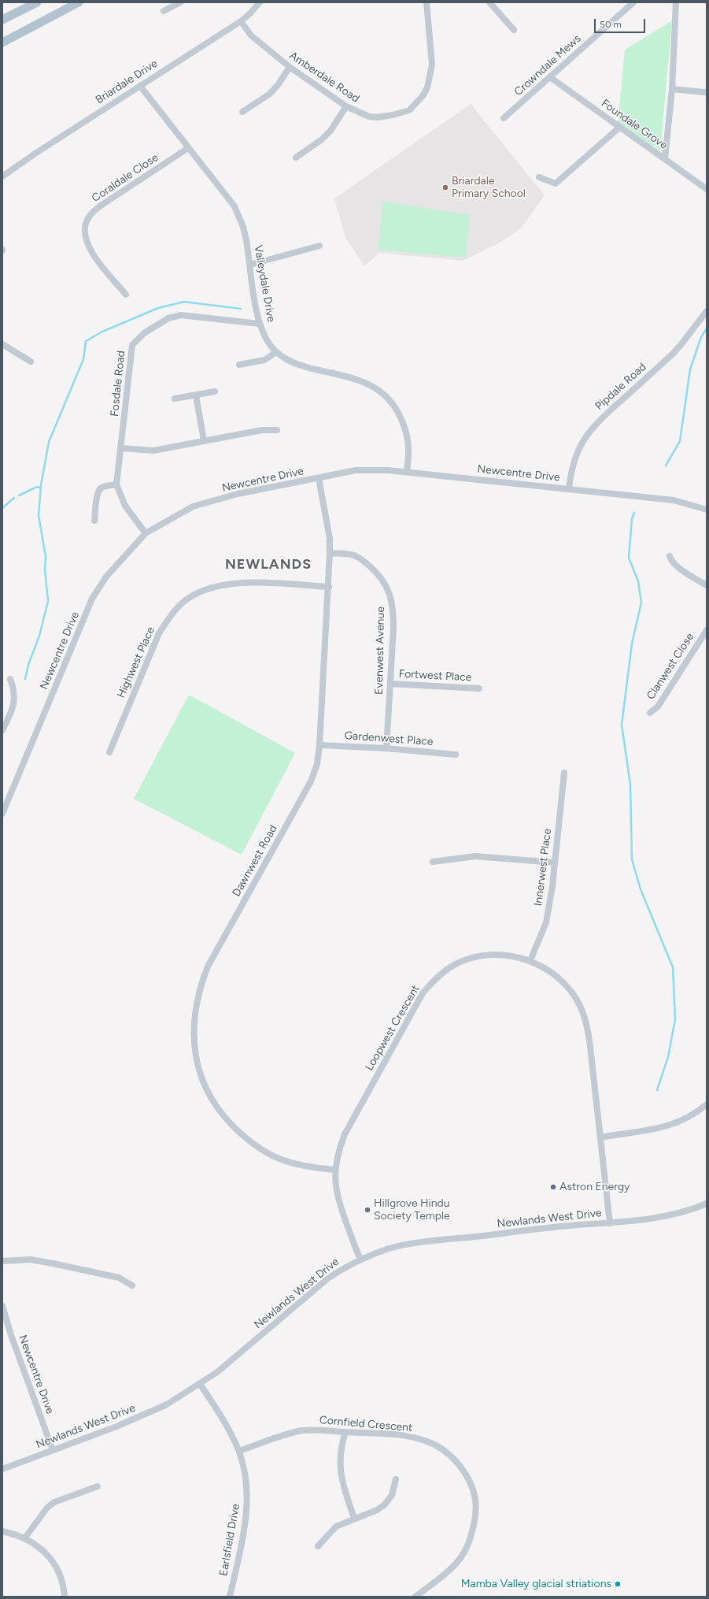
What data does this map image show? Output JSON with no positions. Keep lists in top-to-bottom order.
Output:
{
  "streets": {
    "street": [
      "Crowndale Mews",
      "Amberdale Road",
      "Briardale Drive",
      "Foundale Grove",
      "Coraldale Close",
      "Valleydale Drive",
      "Fosdale Road",
      "Pipdale Road",
      "Newcentre Drive",
      "Evenwest Avenue",
      "Highwest Place",
      "Clanwest Close",
      "Fortwest Place",
      "Gardenwest Place",
      "Dawnwest Road",
      "Innerwest Place",
      "Loopwest Crescent",
      "Newlands West Drive",
      "Cornfield Crescent",
      "Earlsfield Drive"
    ]
  },
  "crossings": [
    ["Crowndale Mews", "Foundale Grove"],
    ["Amberdale Road", "Briardale Drive"],
    ["Briardale Drive", "Valleydale Drive"],
    ["Coraldale Close", "Valleydale Drive"],
    ["Valleydale Drive", "Fosdale Road"],
    ["Valleydale Drive", "Newcentre Drive"],
    ["Fosdale Road", "Newcentre Drive"],
    ["Pipdale Road", "Newcentre Drive"],
    ["Newcentre Drive", "Dawnwest Road"],
    ["Newcentre Drive", "Newlands West Drive"],
    ["Evenwest Avenue", "Fortwest Place"],
    ["Evenwest Avenue", "Gardenwest Place"],
    ["Evenwest Avenue", "Dawnwest Road"],
    ["Highwest Place", "Dawnwest Road"],
    ["Gardenwest Place", "Dawnwest Road"],
    ["Dawnwest Road", "Loopwest Crescent"],
    ["Innerwest Place", "Loopwest Crescent"],
    ["Loopwest Crescent", "Newlands West Drive"],
    ["Newlands West Drive", "Earlsfield Drive"],
    ["Cornfield Crescent", "Earlsfield Drive"]
  ],
  "districts": ["NEWLANDS"],
  "places": [
    "Briardale Primary School",
    "Astron Energy",
    "Hillgrove Hindu Society Temple",
    "Mamba Valley glacial striations"
  ],
  "scale_bar": "50 m"
}
